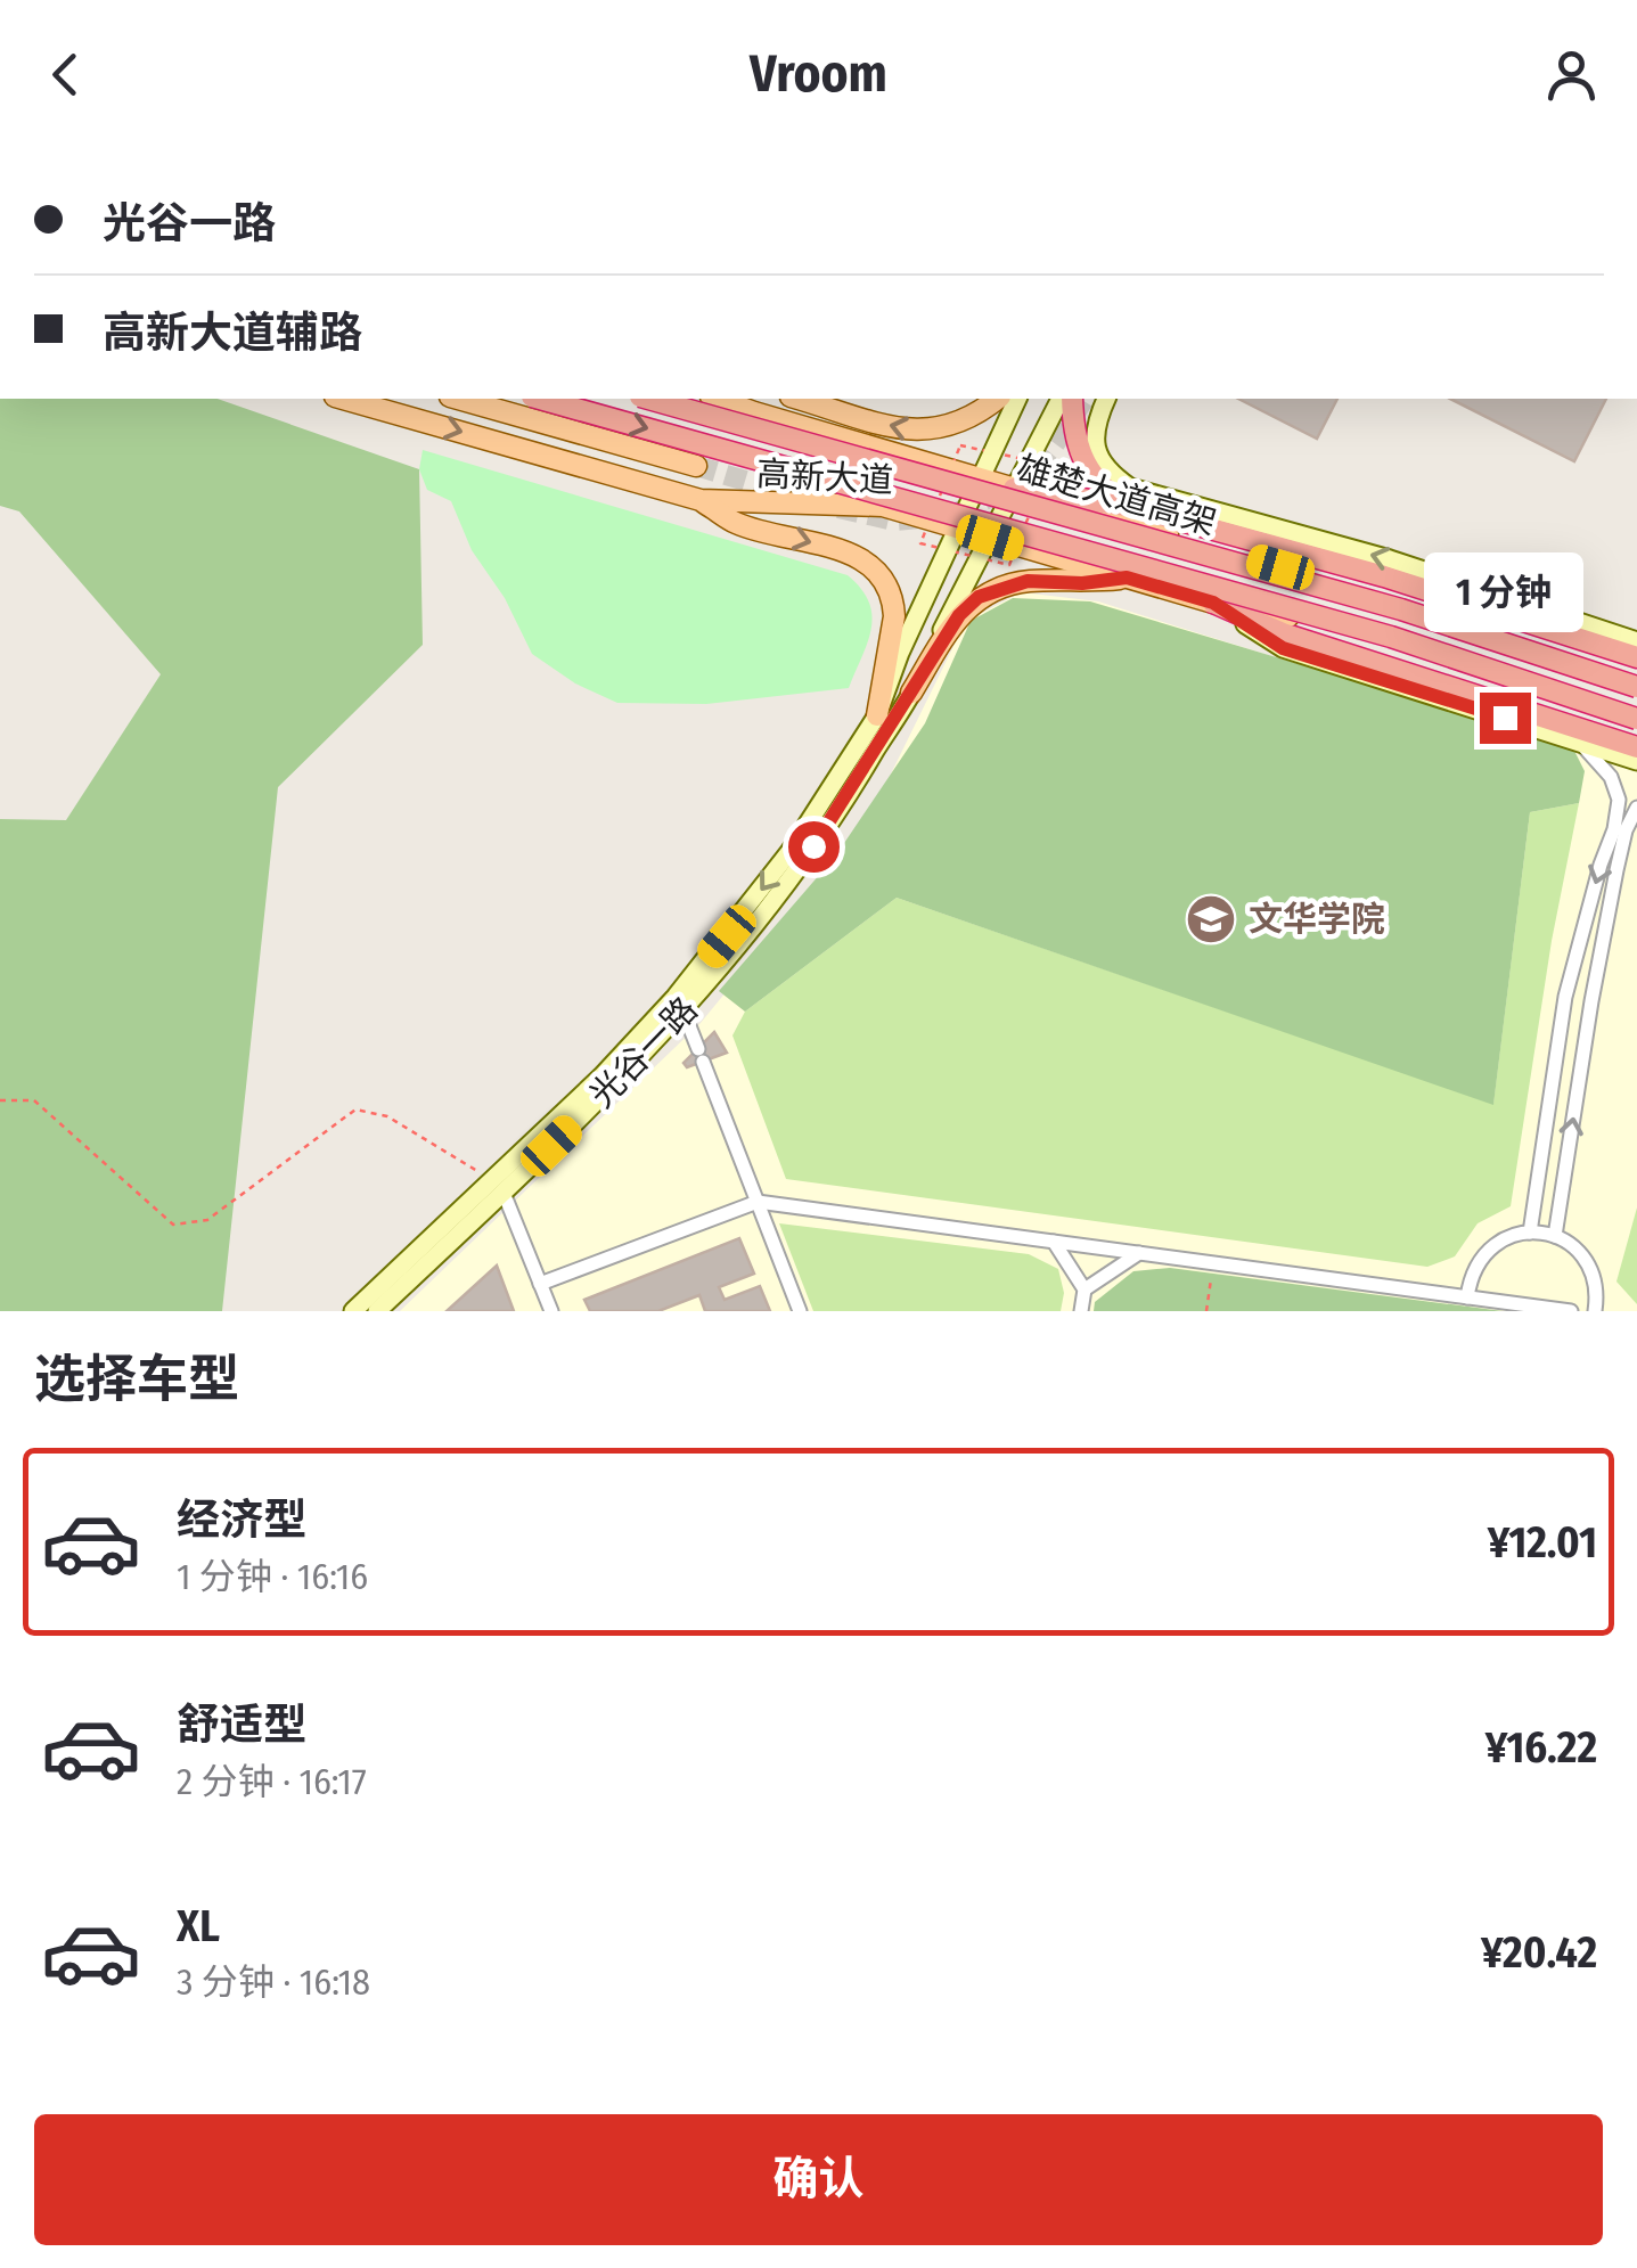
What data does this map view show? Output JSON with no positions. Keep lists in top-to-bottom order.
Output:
{
  "streets": {
    "highway": ["雄楚大道高架"],
    "main road": ["高新大道", "光谷一路"]
  },
  "crossings": [
    ["高新大道", "雄楚大道高架"],
    ["高新大道", "光谷一路"]
  ],
  "places": {
    "school or university": ["文华学院"]
  },
  "page": {
    "header": "Vroom",
    "banner": ["光谷一路", "高新大道辅路"],
    "bubble": "1 分钟",
    "heading": "选择车型",
    "list": [
      {
        "name": "经济型",
        "note": "1 分钟 · 16:16",
        "value": "¥12.01"
      },
      {
        "name": "舒适型",
        "note": "2 分钟 · 16:17",
        "value": "¥16.22"
      },
      {
        "name": "XL",
        "note": "3 分钟 · 16:18",
        "value": "¥20.42"
      }
    ],
    "buttons": "确认"
  }
}
